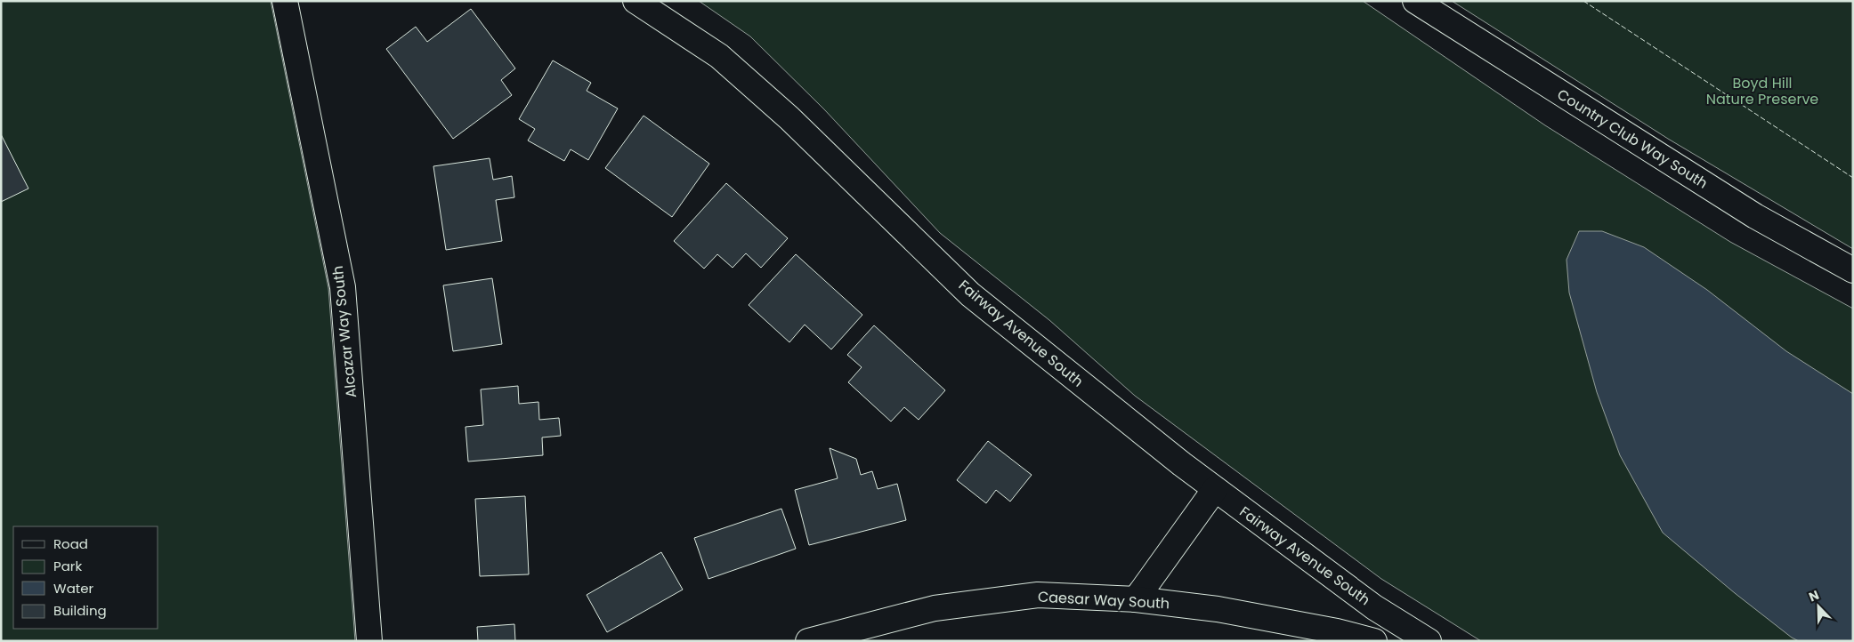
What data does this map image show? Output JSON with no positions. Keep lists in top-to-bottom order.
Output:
{
  "streets": {
    "street": [
      "Country Club Way South",
      "Alcazar Way South",
      "Fairway Avenue South",
      "Caesar Way South"
    ]
  },
  "parks": ["Boyd Hill Nature Preserve"],
  "legend": [
    "Road",
    "Park",
    "Water",
    "Building"
  ],
  "north": "top left"
}
